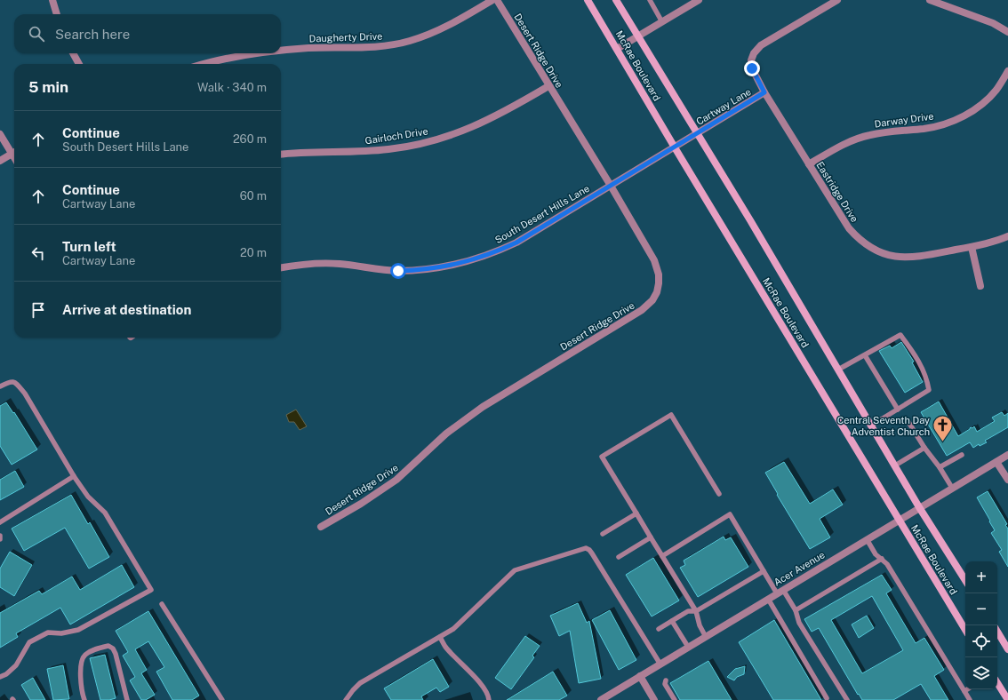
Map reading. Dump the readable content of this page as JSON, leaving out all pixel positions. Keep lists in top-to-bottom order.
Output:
{
  "streets": {
    "main road": ["McRae Boulevard"],
    "street": [
      "Daugherty Drive",
      "Desert Ridge Drive",
      "Cartway Lane",
      "Darway Drive",
      "Gairloch Drive",
      "Eastridge Drive",
      "South Desert Hills Lane",
      "Acer Avenue"
    ]
  },
  "crossings": [
    ["Desert Ridge Drive", "Gairloch Drive"],
    ["Desert Ridge Drive", "South Desert Hills Lane"],
    ["McRae Boulevard", "Cartway Lane"],
    ["McRae Boulevard", "South Desert Hills Lane"],
    ["McRae Boulevard", "Acer Avenue"],
    ["Cartway Lane", "Eastridge Drive"],
    ["Cartway Lane", "South Desert Hills Lane"],
    ["Darway Drive", "Eastridge Drive"]
  ],
  "places": {
    "church": ["Central Seventh Day Adventist Church"]
  },
  "page": {
    "search": "Search here",
    "heading": ["5 min", "Walk · 340 m"],
    "list": [
      ["Continue", "South Desert Hills Lane", "260 m"],
      ["Continue", "Cartway Lane", "60 m"],
      ["Turn left", "Cartway Lane", "20 m"],
      "Arrive at destination"
    ],
    "map_buttons": ["+", "−"]
  }
}
